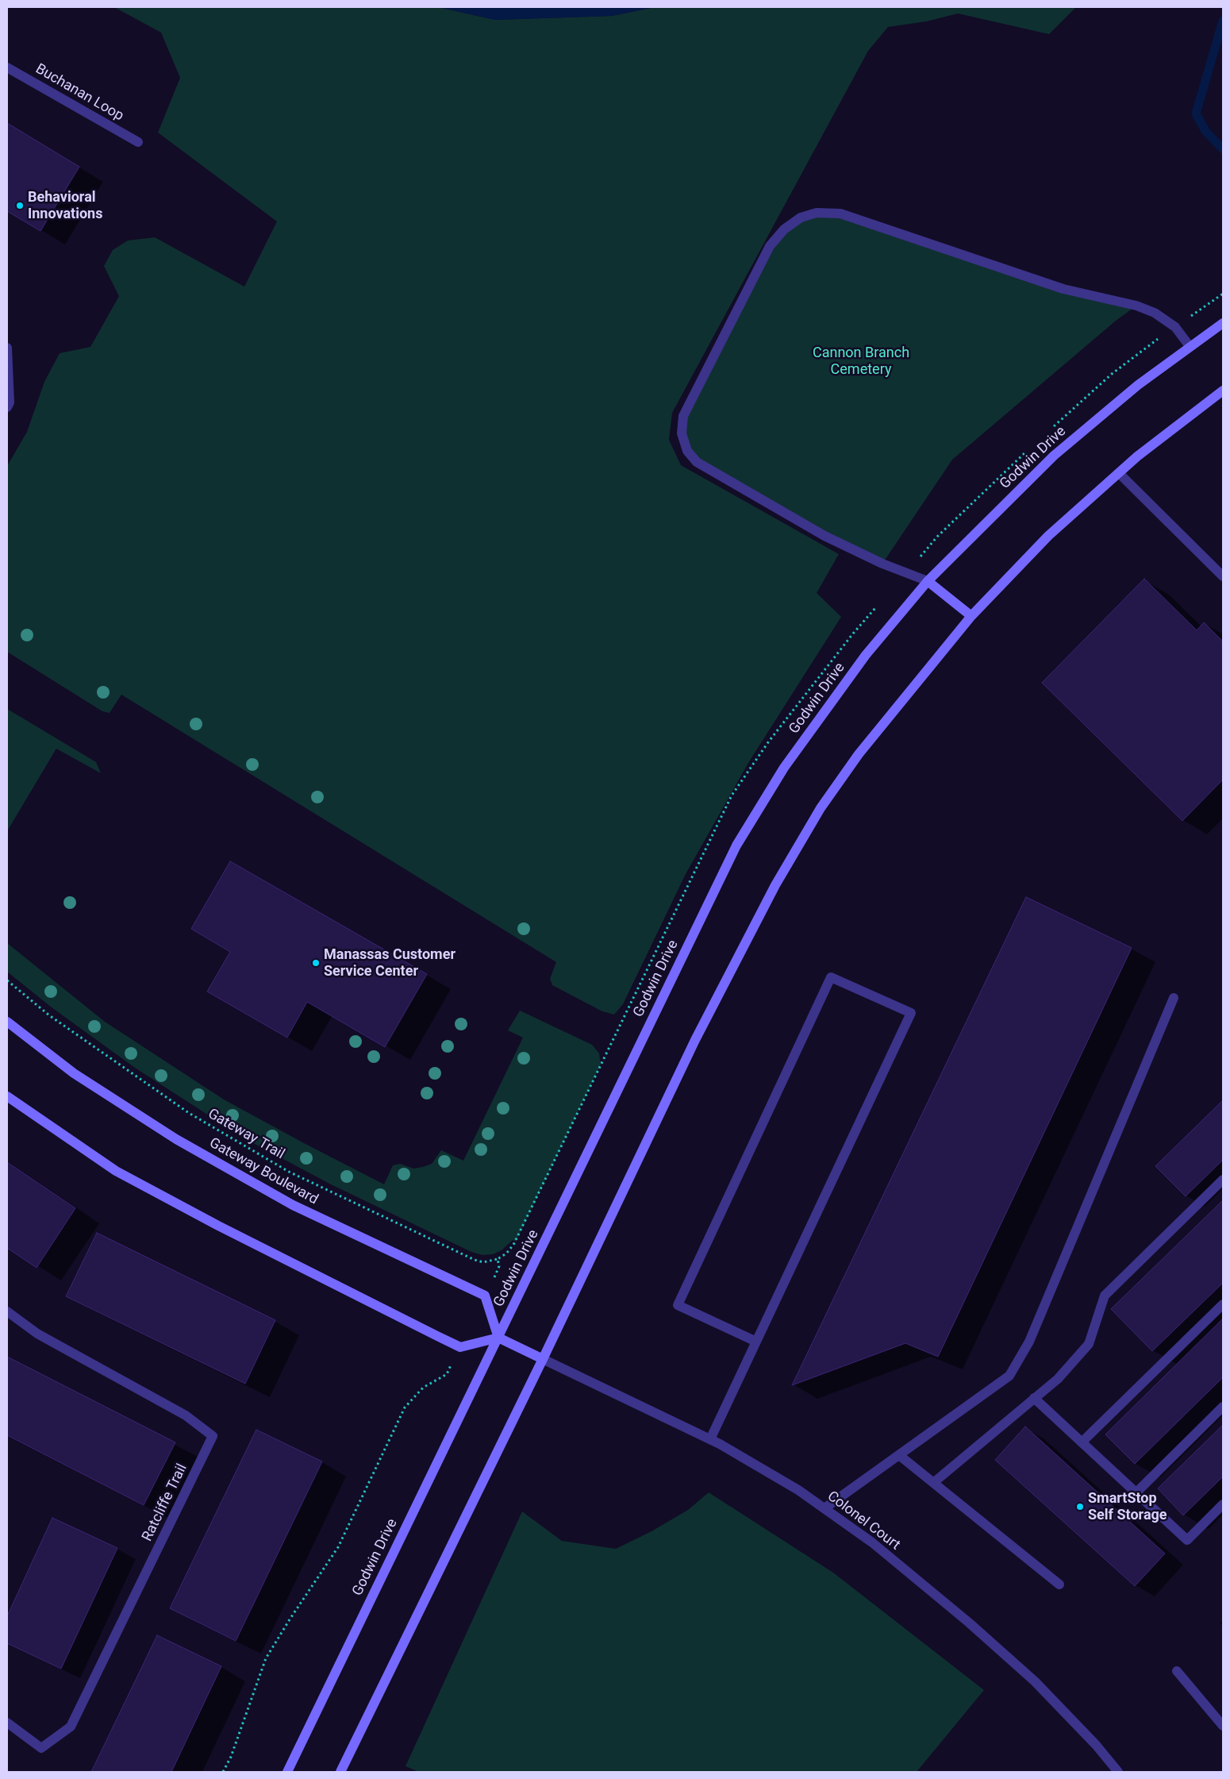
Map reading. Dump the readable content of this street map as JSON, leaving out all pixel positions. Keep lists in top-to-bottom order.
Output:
{
  "streets": {
    "street": [
      "Buchanan Loop",
      "Godwin Drive",
      "Gateway Boulevard",
      "Ratcliffe Trail",
      "Colonel Court"
    ],
    "path": ["Gateway Trail"]
  },
  "crossings": [
    ["Godwin Drive", "Gateway Boulevard"]
  ],
  "parks": ["Cannon Branch Cemetery"],
  "places": ["Behavioral Innovations", "Manassas Customer Service Center", "SmartStop Self Storage"]
}
